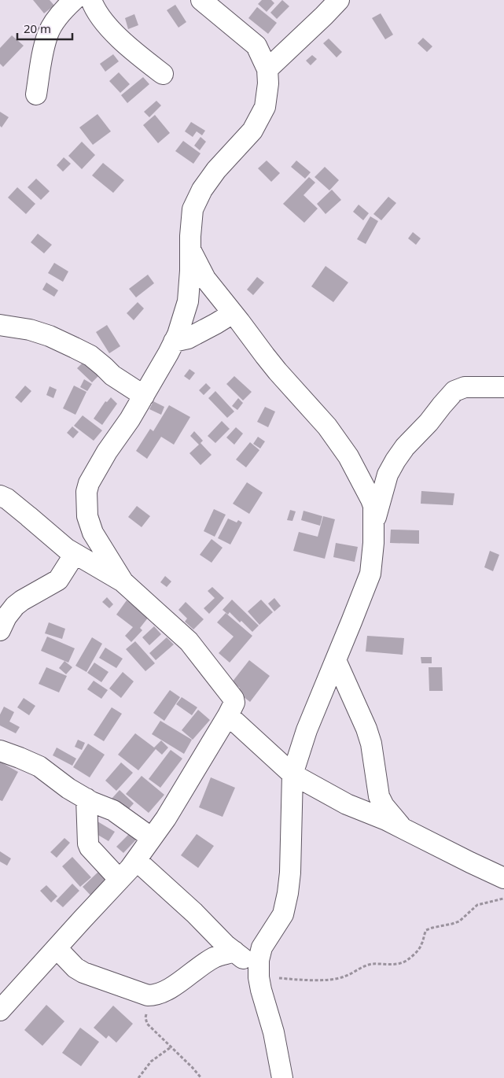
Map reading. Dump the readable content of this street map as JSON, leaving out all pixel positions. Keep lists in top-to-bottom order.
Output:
{
  "scale_bar": "20 m"
}
